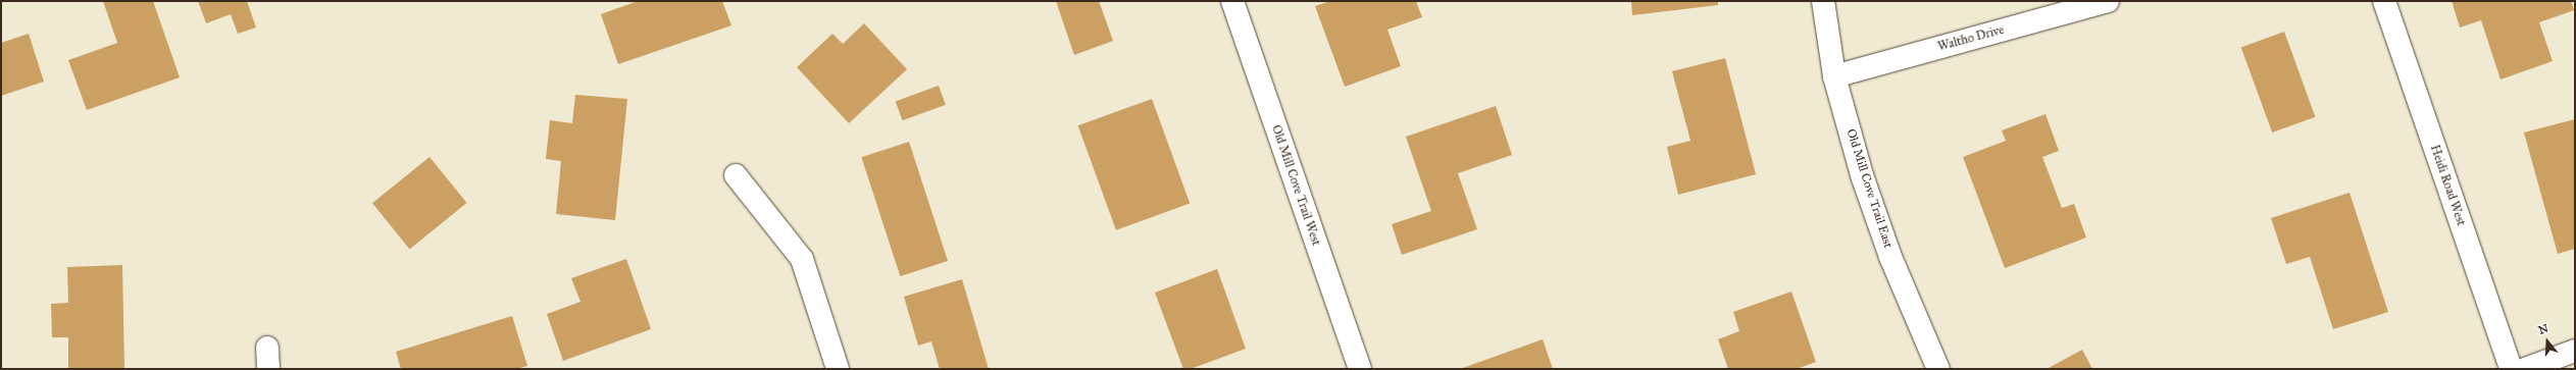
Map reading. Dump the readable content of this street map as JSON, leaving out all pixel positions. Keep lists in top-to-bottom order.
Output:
{
  "streets": {
    "street": [
      "Waltho Drive",
      "Old Mill Cove Trail West",
      "Heidi Road West",
      "Old Mill Cove Trail East"
    ]
  },
  "crossings": [
    ["Waltho Drive", "Old Mill Cove Trail East"]
  ],
  "north": "top"
}
